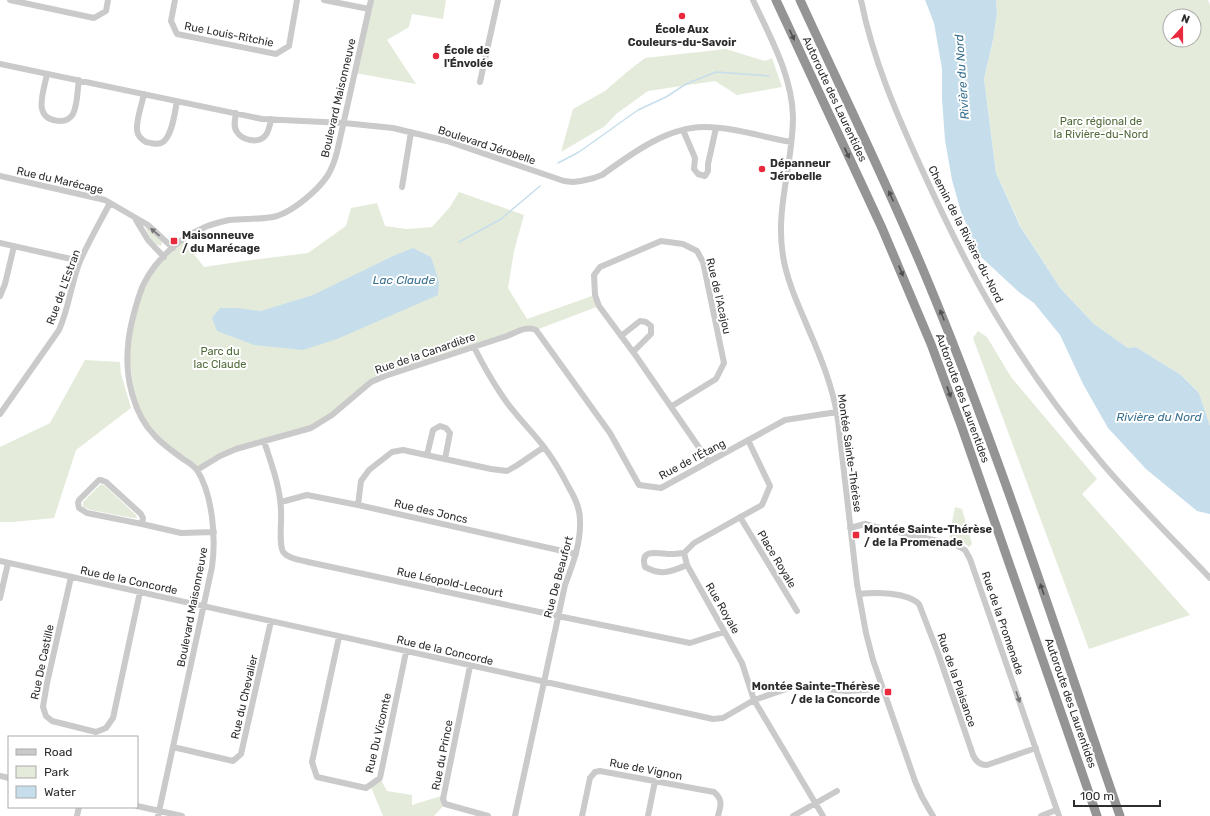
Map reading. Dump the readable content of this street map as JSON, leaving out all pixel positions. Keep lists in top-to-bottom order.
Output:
{
  "streets": {
    "highway": ["Autoroute des Laurentides"],
    "street": [
      "Rue Louis-Ritchie",
      "Boulevard Maisonneuve",
      "Boulevard Jérobelle",
      "Rue du Marécage",
      "Chemin de la Rivière-du-Nord",
      "Rue de L'Estran",
      "Rue de l'Acajou",
      "Rue de la Canardière",
      "Montée Sainte-Thérèse",
      "Rue de l'Étang",
      "Rue des Joncs",
      "Place Royale",
      "Rue De Beaufort",
      "Rue de la Concorde",
      "Rue Léopold-Lecourt",
      "Rue Royale",
      "Rue de la Promenade",
      "Rue De Castille",
      "Rue de la Plaisance",
      "Rue du Chevalier",
      "Rue Du Vicomte",
      "Rue du Prince",
      "Rue de Vignon"
    ]
  },
  "crossings": [
    ["Boulevard Maisonneuve", "Boulevard Jérobelle"],
    ["Boulevard Maisonneuve", "Rue du Marécage"],
    ["Boulevard Maisonneuve", "Rue de la Canardière"],
    ["Boulevard Maisonneuve", "Rue de la Concorde"],
    ["Boulevard Maisonneuve", "Rue du Chevalier"],
    ["Boulevard Jérobelle", "Montée Sainte-Thérèse"],
    ["Rue du Marécage", "Rue de L'Estran"],
    ["Rue de l'Acajou", "Rue de l'Étang"],
    ["Rue de la Canardière", "Rue de l'Étang"],
    ["Rue de la Canardière", "Rue De Beaufort"],
    ["Rue de la Canardière", "Rue Léopold-Lecourt"],
    ["Montée Sainte-Thérèse", "Rue de l'Étang"],
    ["Montée Sainte-Thérèse", "Rue de la Concorde"],
    ["Montée Sainte-Thérèse", "Rue de la Promenade"],
    ["Montée Sainte-Thérèse", "Rue de la Plaisance"],
    ["Rue des Joncs", "Rue De Beaufort"],
    ["Rue des Joncs", "Rue Léopold-Lecourt"],
    ["Rue De Beaufort", "Rue de la Concorde"],
    ["Rue De Beaufort", "Rue Léopold-Lecourt"],
    ["Rue de la Concorde", "Rue Royale"],
    ["Rue de la Concorde", "Rue De Castille"],
    ["Rue de la Concorde", "Rue du Chevalier"],
    ["Rue de la Concorde", "Rue Du Vicomte"],
    ["Rue de la Concorde", "Rue du Prince"],
    ["Rue Léopold-Lecourt", "Rue Royale"],
    ["Rue de la Promenade", "Rue de la Plaisance"]
  ],
  "one_way": ["Rue de la Promenade"],
  "water": ["Rivière du Nord", "Lac Claude"],
  "parks": ["Parc régional de la Rivière-du-Nord", "Parc du lac Claude"],
  "places": {
    "other": ["École Aux Couleurs-du-Savoir", "École de l'Énvolée", "Dépanneur Jérobelle"],
    "transit": ["Maisonneuve / du Marécage", "Montée Sainte-Thérèse / de la Promenade", "Montée Sainte-Thérèse / de la Concorde"]
  },
  "legend": ["Road", "Park", "Water"],
  "scale_bar": "100 m",
  "north": "top"
}
